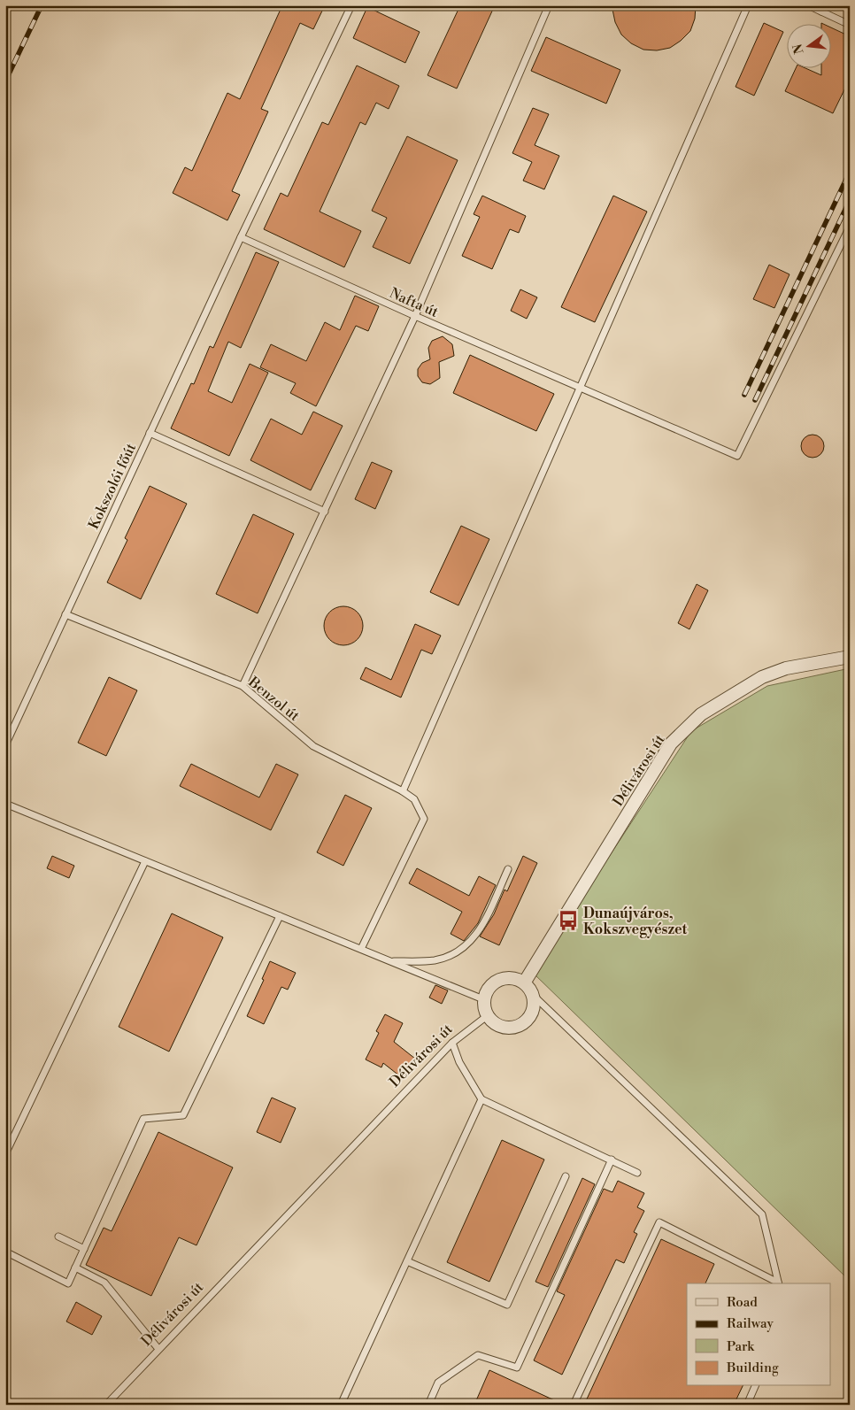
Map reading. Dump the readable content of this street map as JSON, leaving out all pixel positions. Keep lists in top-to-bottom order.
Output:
{
  "streets": {
    "street": ["Délivárosi út"],
    "lane": ["Nafta út", "Kokszolói főút", "Benzol út"]
  },
  "crossings": [
    ["Nafta út", "Kokszolói főút"],
    ["Kokszolói főút", "Benzol út"]
  ],
  "places": {
    "bus stop": ["Dunaújváros, Kokszvegyészet"]
  },
  "legend": [
    "Road",
    "Railway",
    "Park",
    "Building"
  ],
  "north": "left"
}
